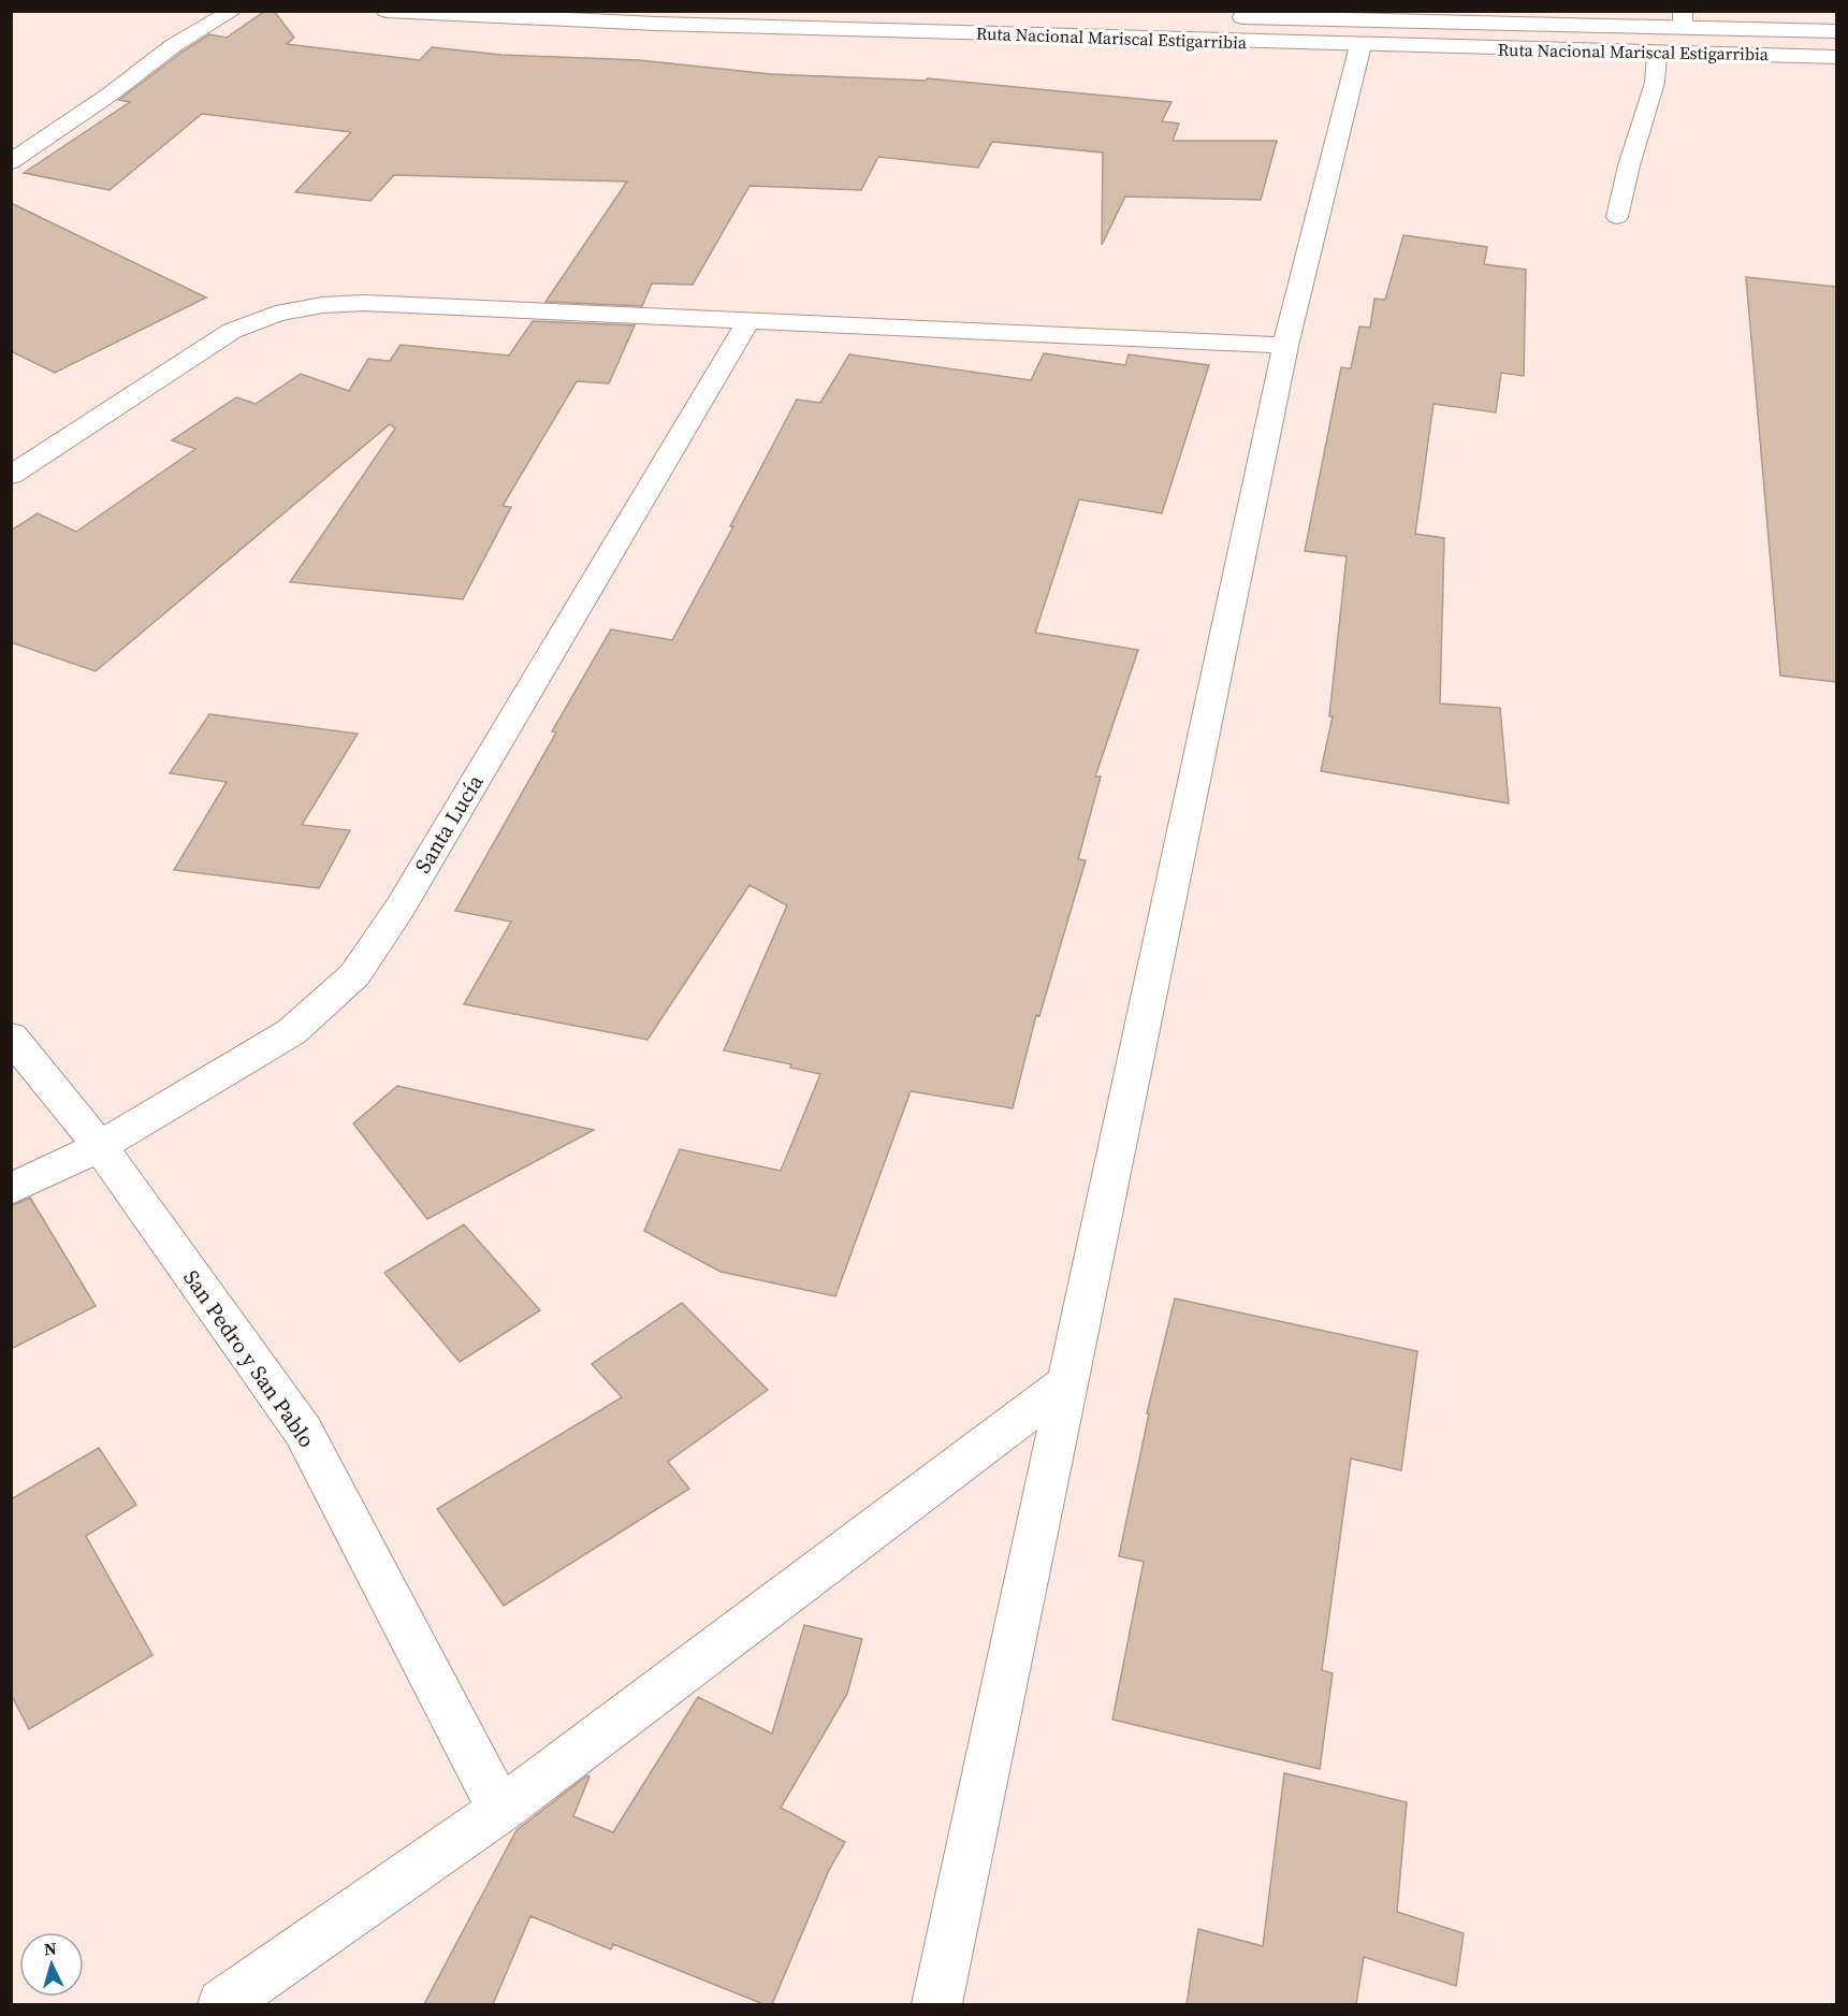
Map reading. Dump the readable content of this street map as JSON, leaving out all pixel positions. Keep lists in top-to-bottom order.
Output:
{
  "streets": {
    "main road": ["Ruta Nacional Mariscal Estigarribia", "Santa Lucía", "San Pedro y San Pablo"]
  },
  "crossings": [
    ["Santa Lucía", "San Pedro y San Pablo"]
  ],
  "north": "top"
}
